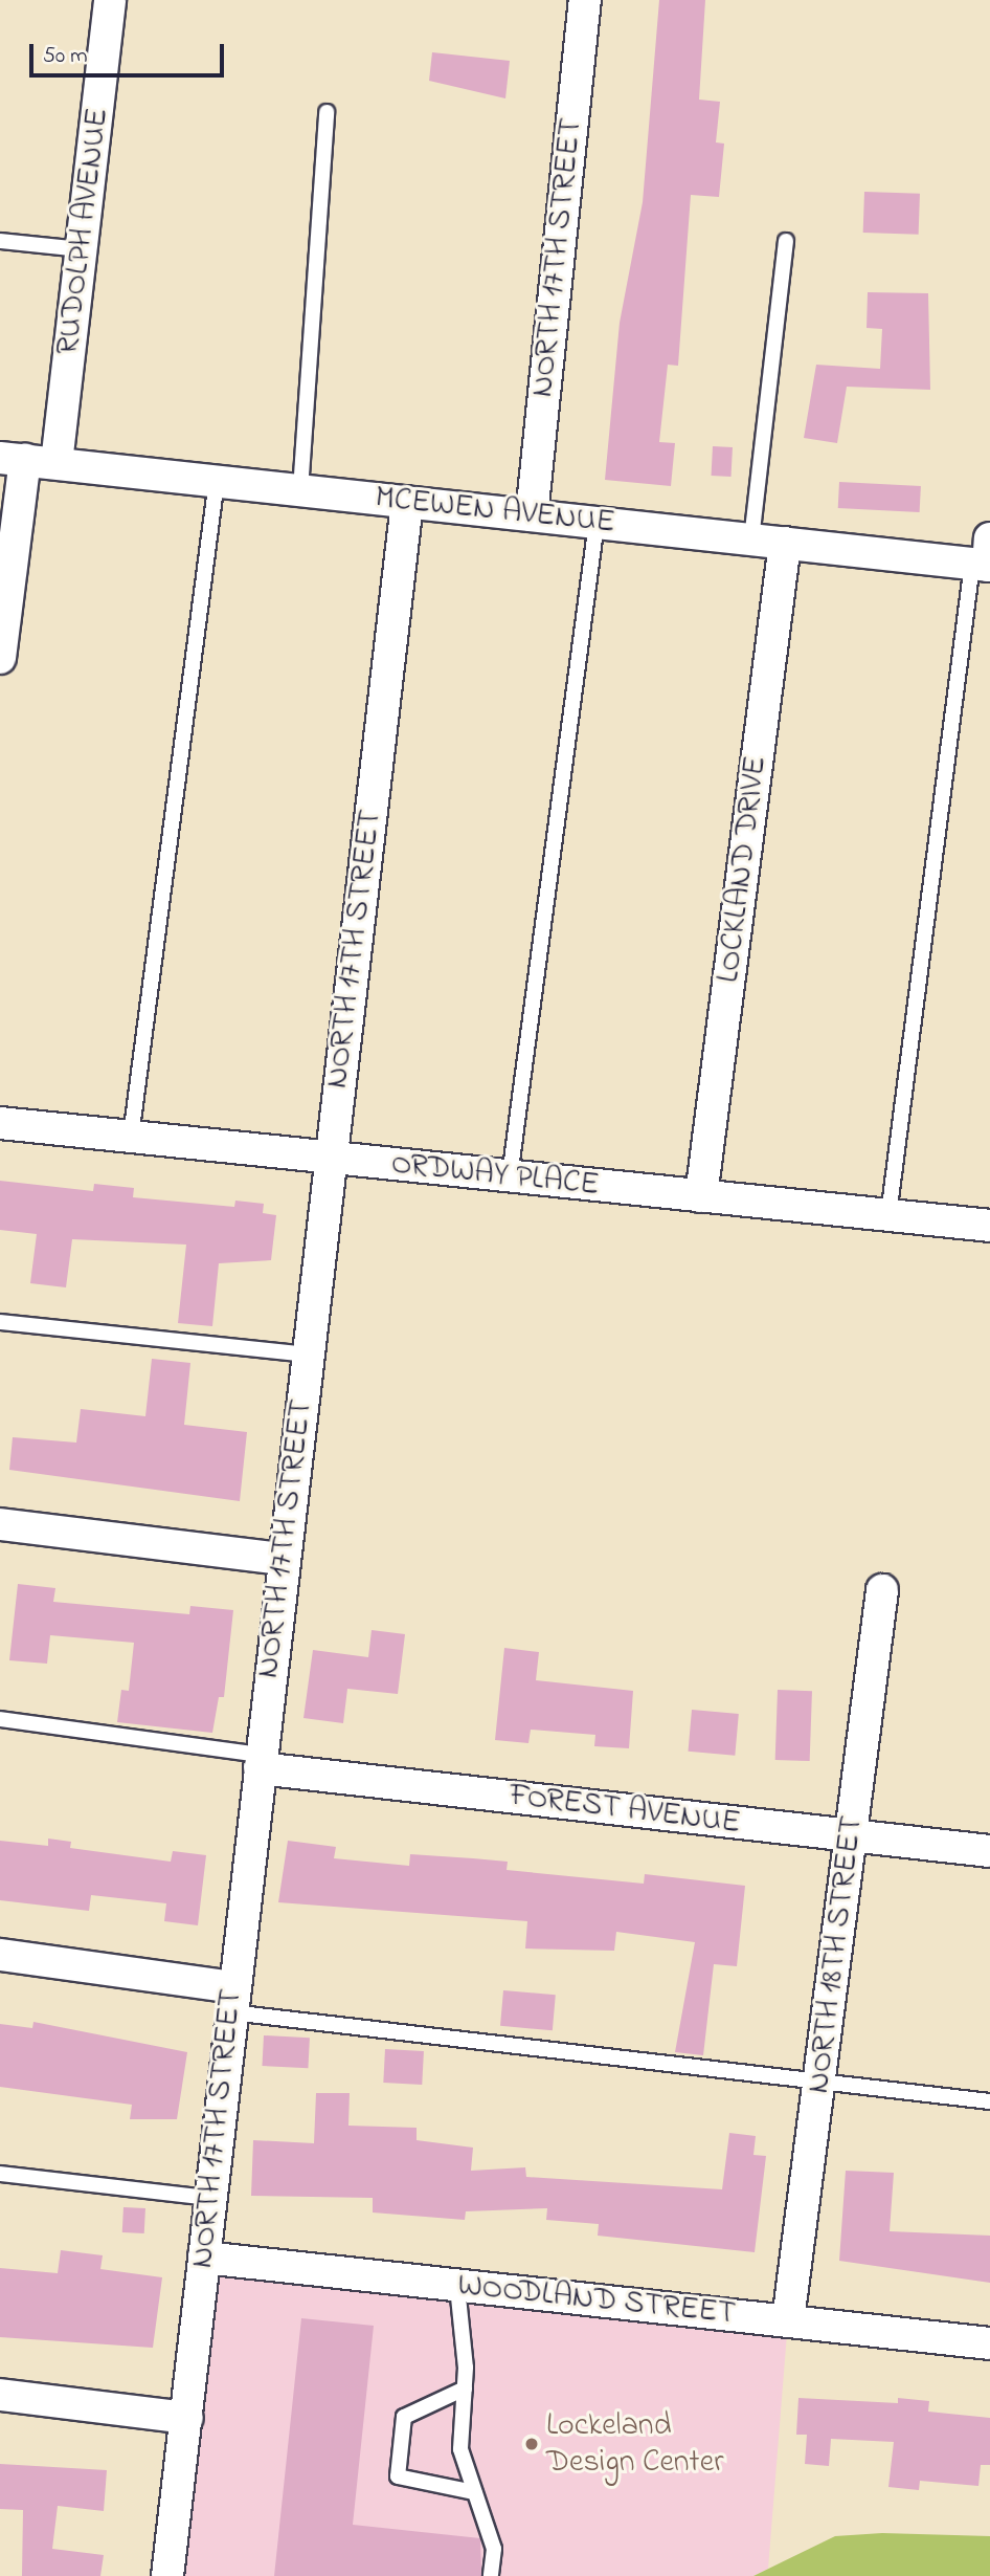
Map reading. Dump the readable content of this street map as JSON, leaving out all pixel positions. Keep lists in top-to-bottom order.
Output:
{
  "streets": {
    "street": [
      "RUDOLPH AVENUE",
      "NORTH 17TH STREET",
      "MCEWEN AVENUE",
      "LOCKLAND DRIVE",
      "ORDWAY PLACE",
      "FOREST AVENUE",
      "NORTH 18TH STREET",
      "WOODLAND STREET"
    ]
  },
  "crossings": [
    ["RUDOLPH AVENUE", "MCEWEN AVENUE"],
    ["NORTH 17TH STREET", "MCEWEN AVENUE"],
    ["NORTH 17TH STREET", "ORDWAY PLACE"],
    ["NORTH 17TH STREET", "FOREST AVENUE"],
    ["NORTH 17TH STREET", "WOODLAND STREET"],
    ["MCEWEN AVENUE", "LOCKLAND DRIVE"],
    ["LOCKLAND DRIVE", "ORDWAY PLACE"],
    ["FOREST AVENUE", "NORTH 18TH STREET"],
    ["NORTH 18TH STREET", "WOODLAND STREET"]
  ],
  "places": ["Lockeland Design Center"],
  "scale_bar": "50 m"
}
